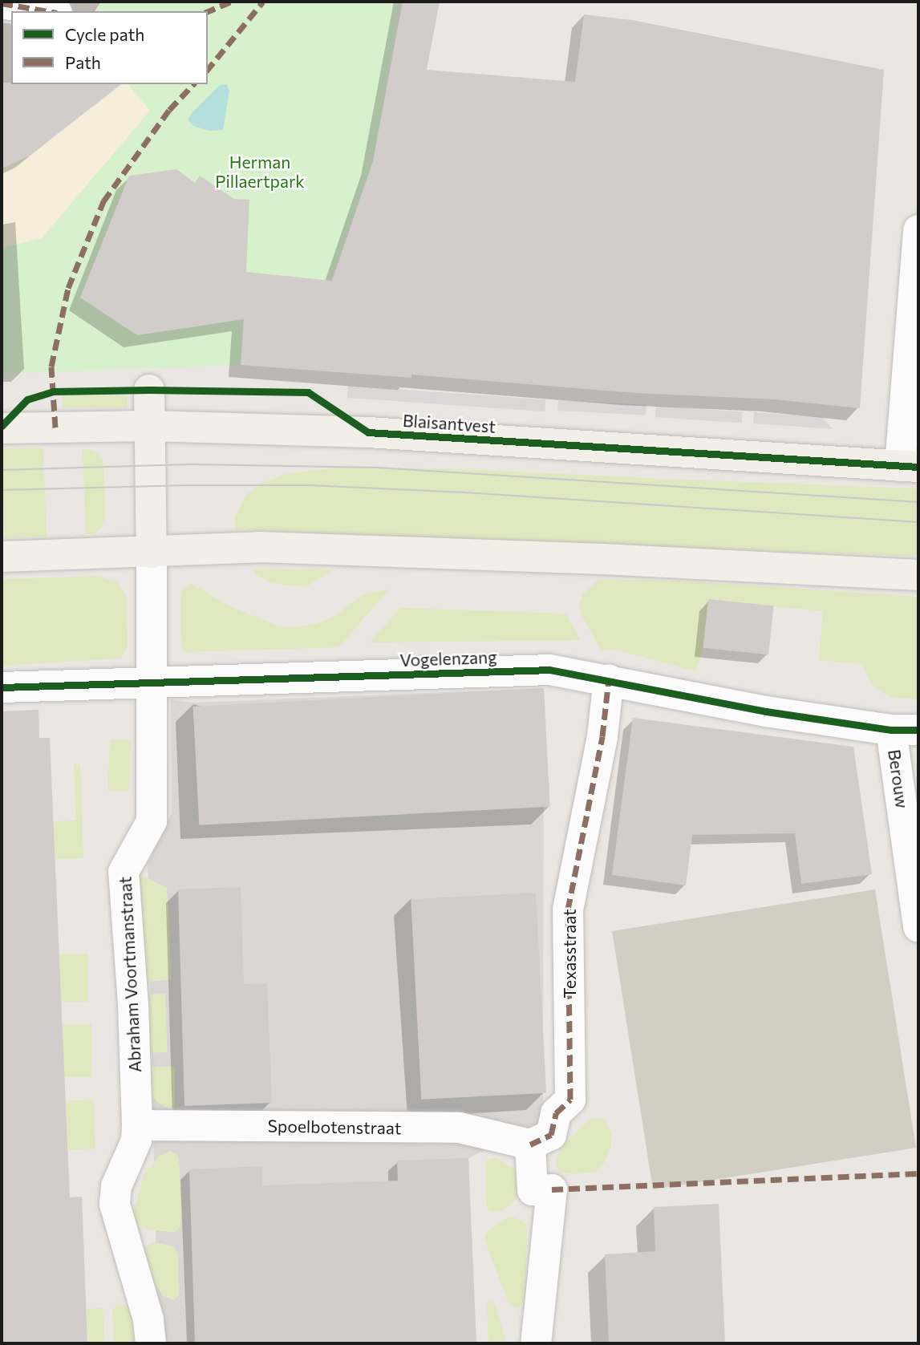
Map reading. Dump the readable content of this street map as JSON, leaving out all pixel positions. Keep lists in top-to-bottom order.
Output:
{
  "streets": {
    "main road": ["Blaisantvest"],
    "street": [
      "Vogelenzang",
      "Berouw",
      "Texasstraat",
      "Abraham Voortmanstraat",
      "Spoelbotenstraat"
    ]
  },
  "crossings": [
    ["Vogelenzang", "Berouw"],
    ["Vogelenzang", "Texasstraat"],
    ["Vogelenzang", "Abraham Voortmanstraat"],
    ["Texasstraat", "Spoelbotenstraat"],
    ["Abraham Voortmanstraat", "Spoelbotenstraat"]
  ],
  "parks": ["Herman Pillaertpark"],
  "legend": ["Cycle path", "Path"]
}
